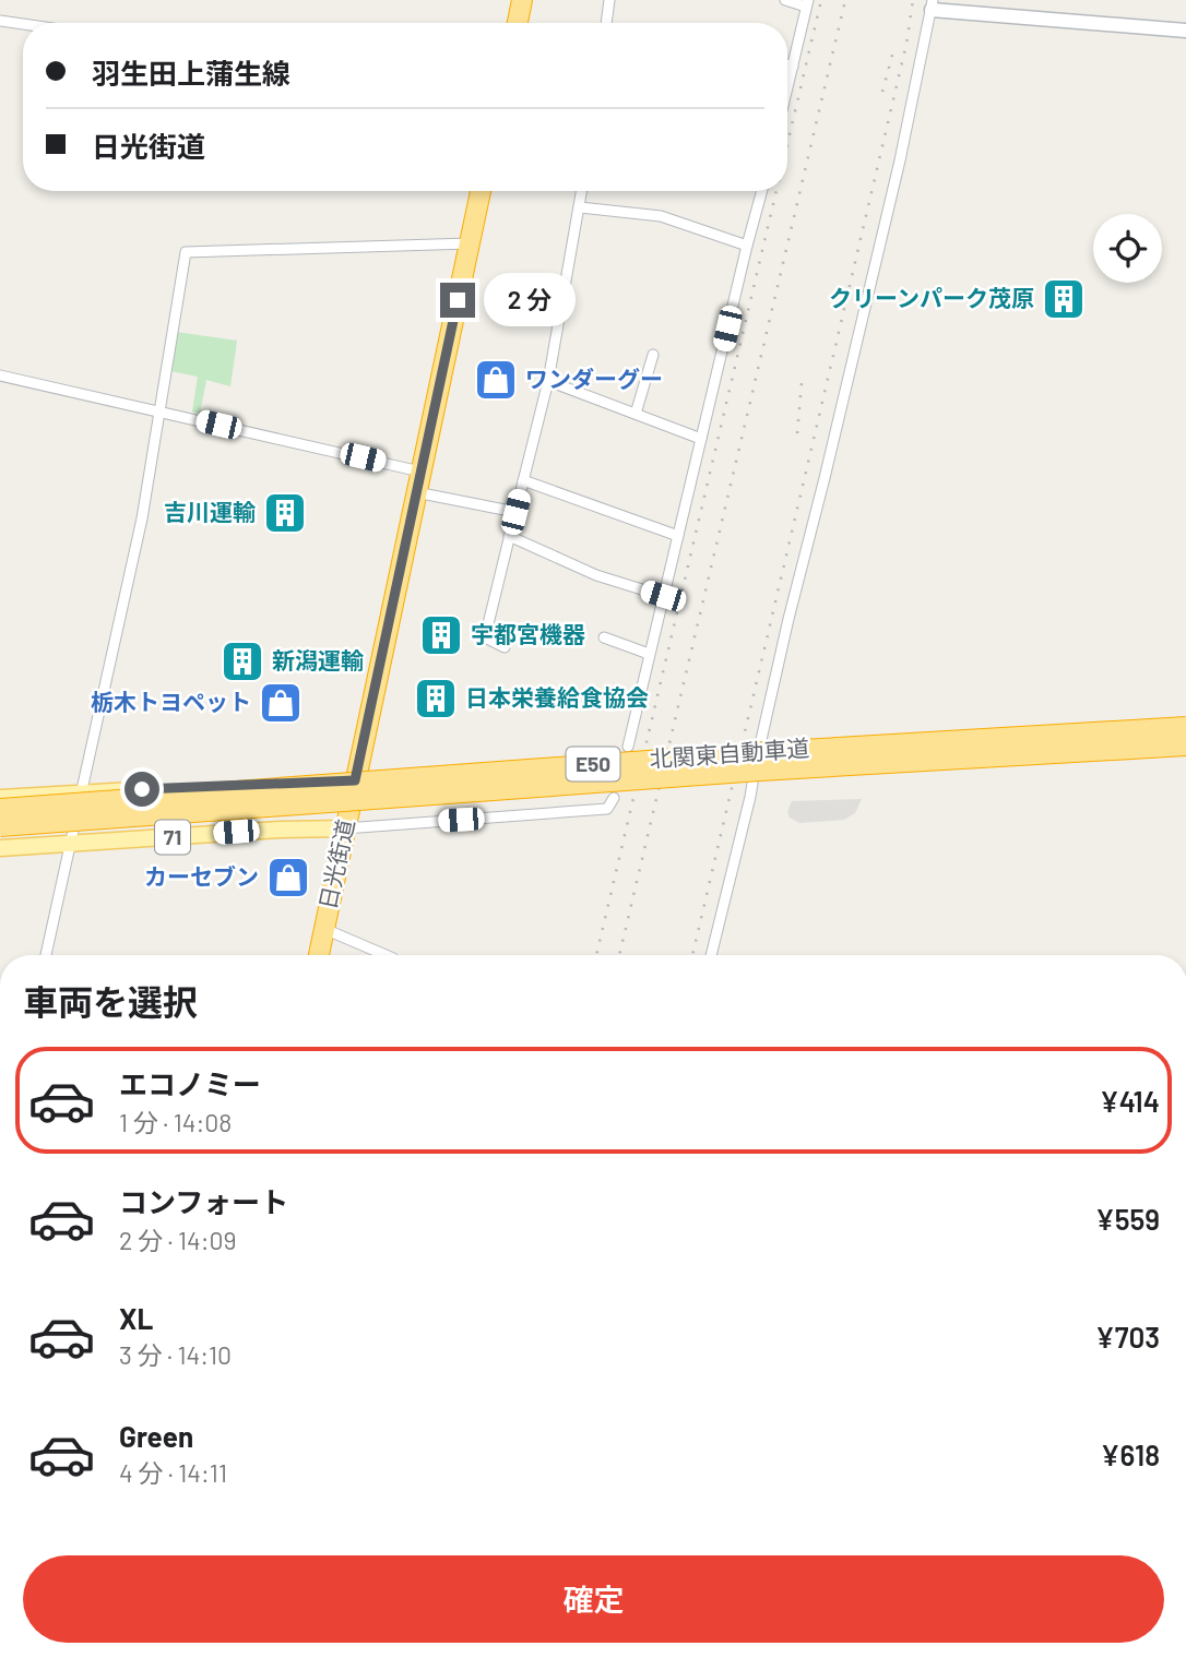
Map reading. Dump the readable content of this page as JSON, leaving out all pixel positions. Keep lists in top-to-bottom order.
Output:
{
  "streets": {
    "highway": ["北関東自動車道", "E50", "日光街道"],
    "main road": ["71"]
  },
  "crossings": [
    ["71", "日光街道"]
  ],
  "places": {
    "building": [
      "クリーンパーク茂原",
      "吉川運輸",
      "宇都宮機器",
      "新潟運輸",
      "日本栄養給食協会"
    ],
    "shop": ["ワンダーグー", "栃木トヨペット", "カーセブン"]
  },
  "page": {
    "banner": ["羽生田上蒲生線", "日光街道"],
    "bubble": "2 分",
    "heading": "車両を選択",
    "list": [
      {
        "name": "エコノミー",
        "note": "1 分 · 14:08",
        "value": "¥414"
      },
      {
        "name": "コンフォート",
        "note": "2 分 · 14:09",
        "value": "¥559"
      },
      {
        "name": "XL",
        "note": "3 分 · 14:10",
        "value": "¥703"
      },
      {
        "name": "Green",
        "note": "4 分 · 14:11",
        "value": "¥618"
      }
    ],
    "buttons": "確定"
  }
}
